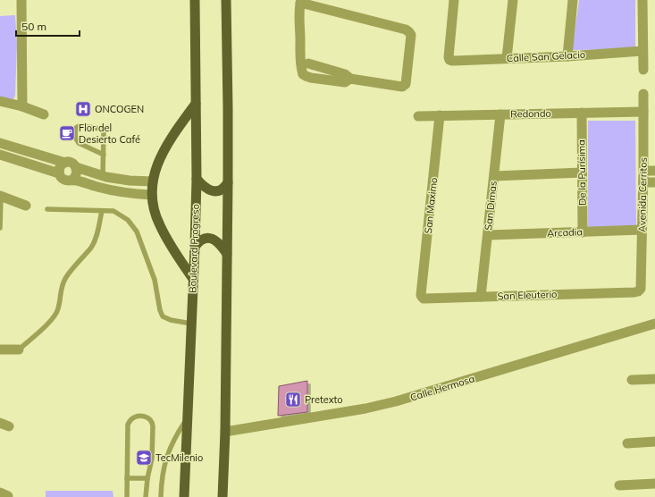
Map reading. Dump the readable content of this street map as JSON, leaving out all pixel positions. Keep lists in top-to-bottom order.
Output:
{
  "streets": {
    "main road": ["Boulevard Progreso"],
    "street": [
      "Calle San Gelacio",
      "Redondo",
      "De la Purísima",
      "Avenida Cerritos",
      "San Maximo",
      "San Dimas",
      "Arcadia",
      "San Eleuterio",
      "Calle Hermosa"
    ]
  },
  "crossings": [
    ["Redondo", "De la Purísima"],
    ["Redondo", "Avenida Cerritos"],
    ["Redondo", "San Maximo"],
    ["Redondo", "San Dimas"],
    ["De la Purísima", "Arcadia"],
    ["Avenida Cerritos", "Arcadia"],
    ["Avenida Cerritos", "San Eleuterio"],
    ["San Maximo", "San Eleuterio"],
    ["San Dimas", "Arcadia"],
    ["San Dimas", "San Eleuterio"]
  ],
  "places": {
    "hospital": ["ONCOGEN"],
    "cafe": ["Flor del Desierto Café"],
    "restaurant": ["Pretexto"],
    "school or university": ["TecMilenio"]
  },
  "scale_bar": "50 m"
}
